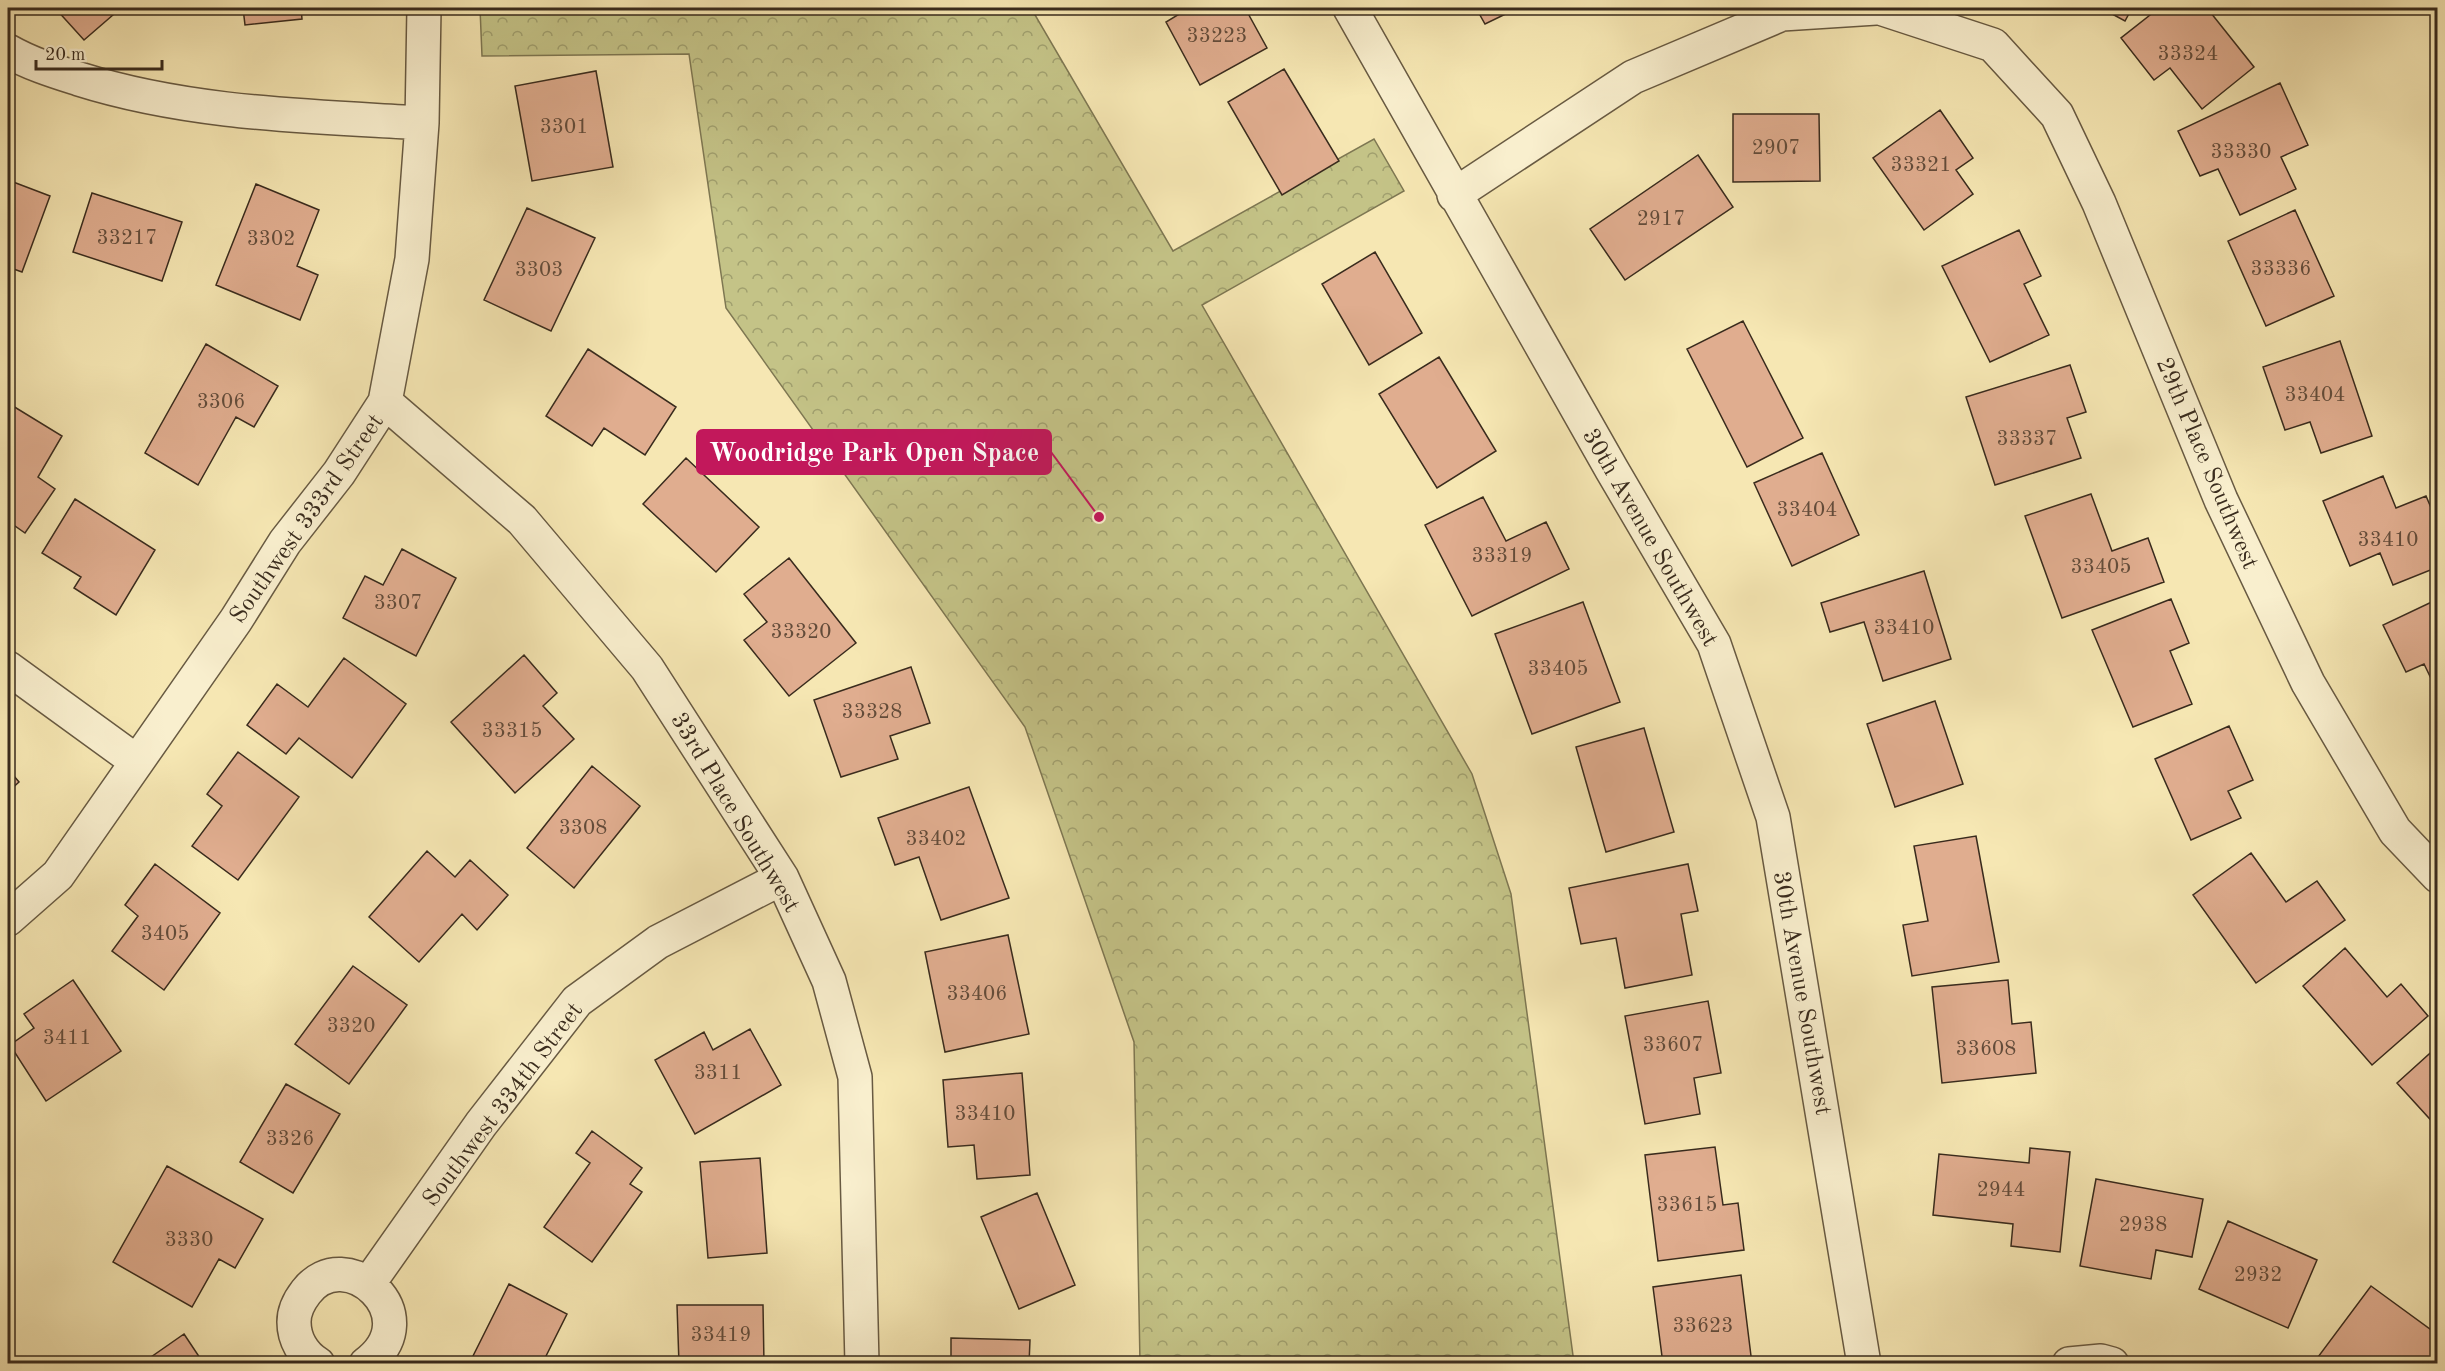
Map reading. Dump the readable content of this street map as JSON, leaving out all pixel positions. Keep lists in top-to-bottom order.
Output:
{
  "streets": {
    "street": [
      "29th Place Southwest",
      "Southwest 333rd Street",
      "30th Avenue Southwest",
      "33rd Place Southwest",
      "Southwest 334th Street"
    ]
  },
  "crossings": [
    ["Southwest 333rd Street", "33rd Place Southwest"],
    ["33rd Place Southwest", "Southwest 334th Street"]
  ],
  "places": ["Woodridge Park Open Space"],
  "house_numbers": [
    "33223",
    "33324",
    "3301",
    "2907",
    "33330",
    "33321",
    "2917",
    "33217",
    "3302",
    "33336",
    "3303",
    "33404",
    "3306",
    "33337",
    "33404",
    "33410",
    "33319",
    "33405",
    "3307",
    "33410",
    "33320",
    "33405",
    "33328",
    "33315",
    "3308",
    "33402",
    "3405",
    "33406",
    "3320",
    "3411",
    "33607",
    "33608",
    "3311",
    "33410",
    "3326",
    "2944",
    "33615",
    "2938",
    "3330",
    "2932",
    "33623",
    "33419"
  ],
  "scale_bar": "20 m"
}
